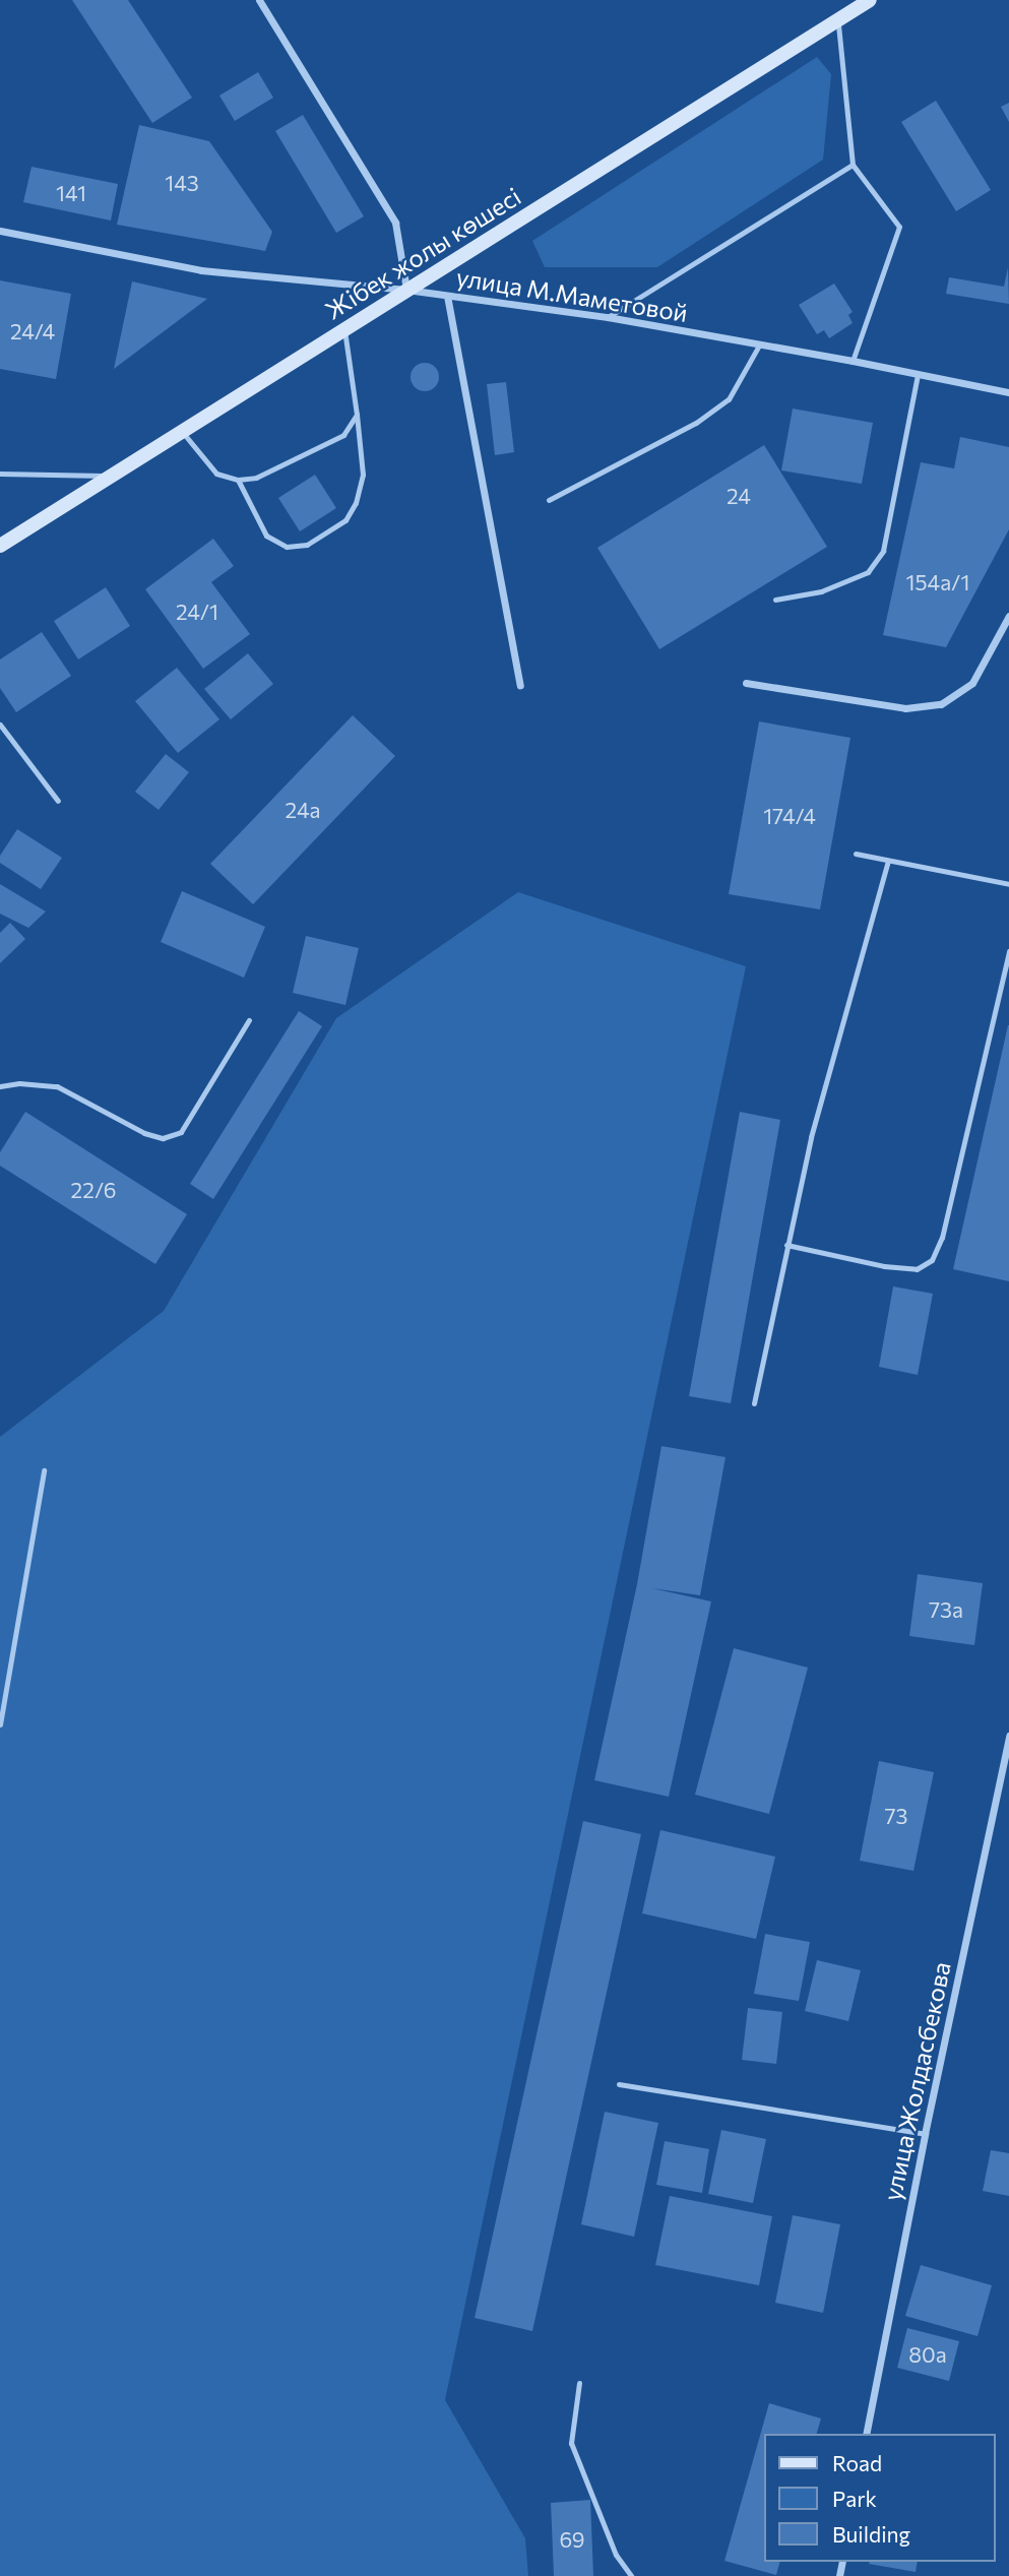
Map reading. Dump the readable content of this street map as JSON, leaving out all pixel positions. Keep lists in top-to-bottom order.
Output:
{
  "streets": {
    "main road": ["Жібек жолы көшесі"],
    "street": ["улица М.Маметовой", "улица Жолдасбекова"]
  },
  "crossings": [
    ["Жібек жолы көшесі", "улица М.Маметовой"]
  ],
  "house_numbers": [
    "143",
    "141",
    "24/4",
    "24",
    "154а/1",
    "24/1",
    "24а",
    "174/4",
    "22/6",
    "73а",
    "73",
    "80а",
    "69"
  ],
  "legend": ["Road", "Park", "Building"]
}
